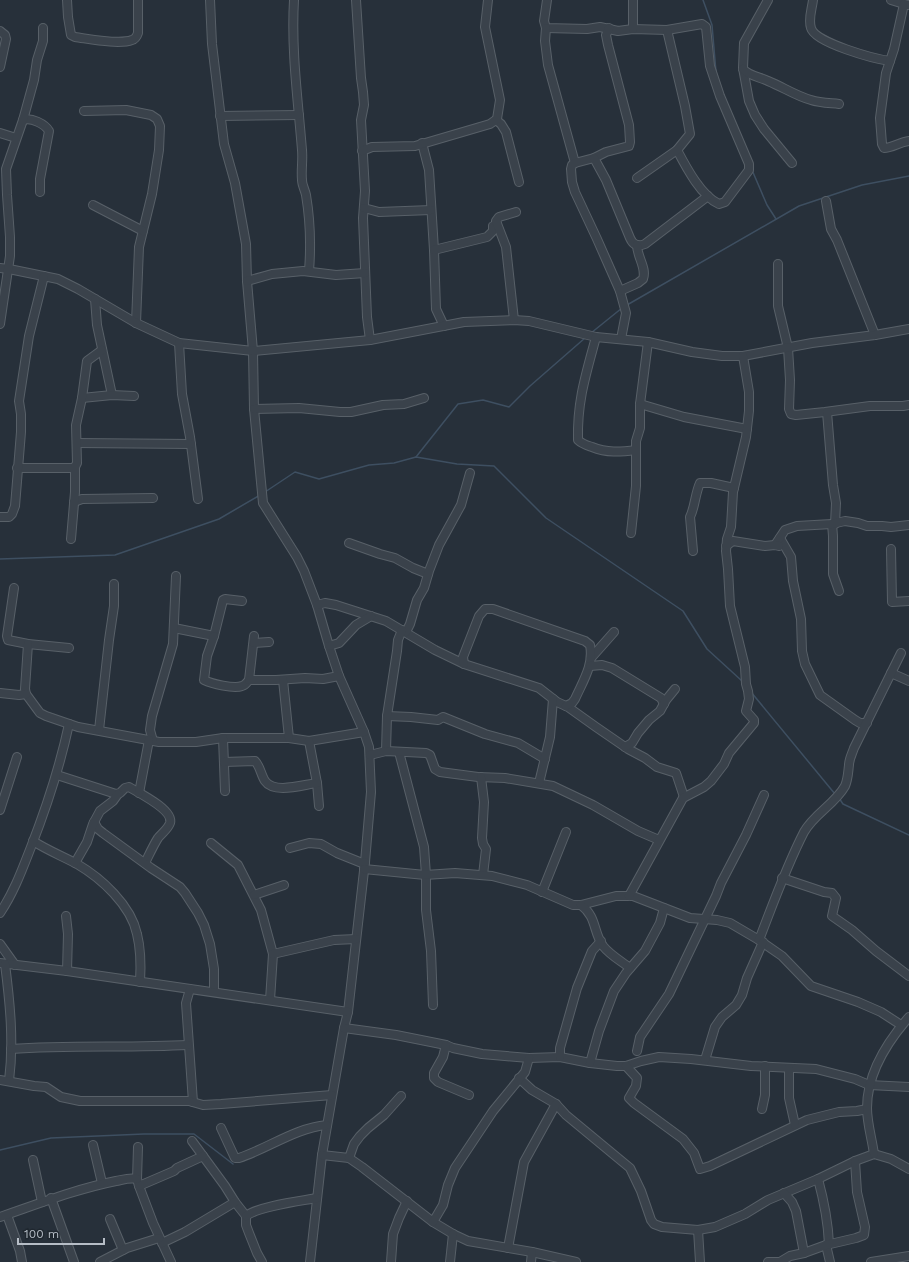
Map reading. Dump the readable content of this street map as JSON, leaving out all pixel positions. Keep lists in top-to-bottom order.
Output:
{
  "scale_bar": "100 m"
}
